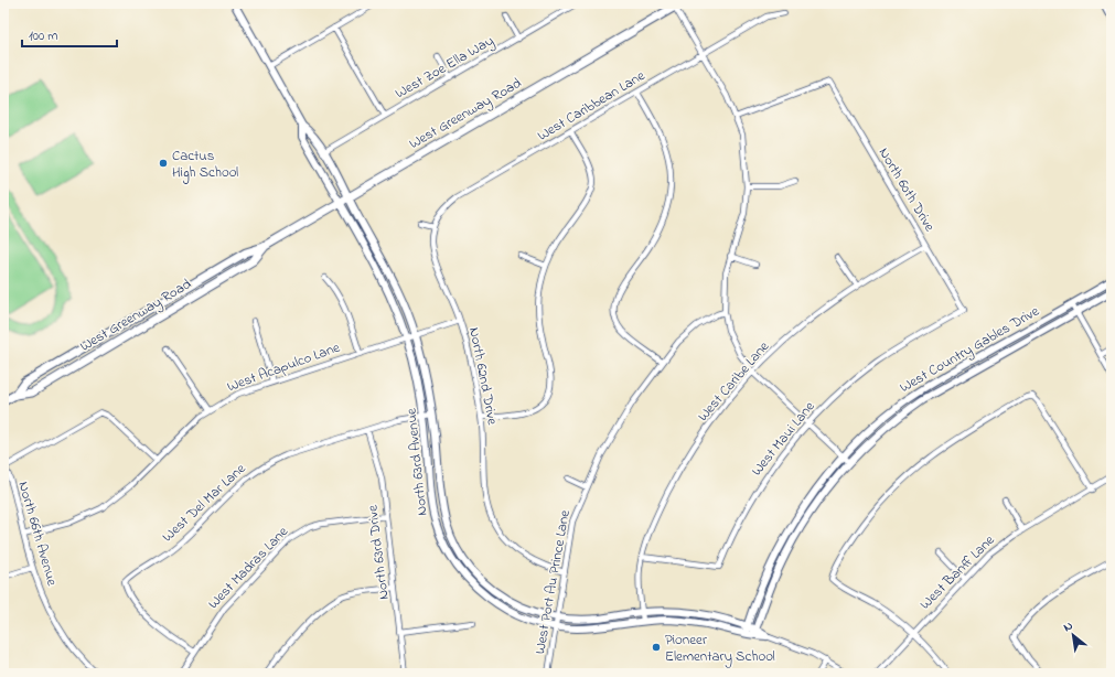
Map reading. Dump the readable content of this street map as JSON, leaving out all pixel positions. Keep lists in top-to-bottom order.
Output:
{
  "streets": {
    "main road": ["West Greenway Road"],
    "street": [
      "West Zoe Ella Way",
      "West Caribbean Lane",
      "North 60th Drive",
      "West Country Gables Drive",
      "West Acapulco Lane",
      "North 62nd Drive",
      "West Caribe Lane",
      "West Maui Lane",
      "North 63rd Avenue",
      "West Del Mar Lane",
      "North 66th Avenue",
      "North 63rd Drive",
      "West Madras Lane",
      "West Banff Lane",
      "West Port Au Prince Lane"
    ]
  },
  "crossings": [
    ["West Zoe Ella Way", "North 63rd Avenue"],
    ["West Caribbean Lane", "North 62nd Drive"],
    ["West Greenway Road", "North 63rd Avenue"],
    ["North 60th Drive", "West Caribe Lane"],
    ["North 60th Drive", "West Maui Lane"],
    ["West Country Gables Drive", "North 63rd Avenue"],
    ["West Acapulco Lane", "North 62nd Drive"],
    ["West Acapulco Lane", "North 63rd Avenue"],
    ["West Acapulco Lane", "North 66th Avenue"],
    ["North 62nd Drive", "West Port Au Prince Lane"],
    ["West Caribe Lane", "West Maui Lane"],
    ["West Caribe Lane", "North 63rd Avenue"],
    ["North 63rd Avenue", "West Del Mar Lane"],
    ["North 63rd Avenue", "West Port Au Prince Lane"],
    ["West Del Mar Lane", "North 63rd Drive"],
    ["West Del Mar Lane", "West Madras Lane"],
    ["North 63rd Drive", "West Madras Lane"]
  ],
  "places": ["Cactus High School", "Pioneer Elementary School"],
  "scale_bar": "100 m",
  "north": "top left"
}
